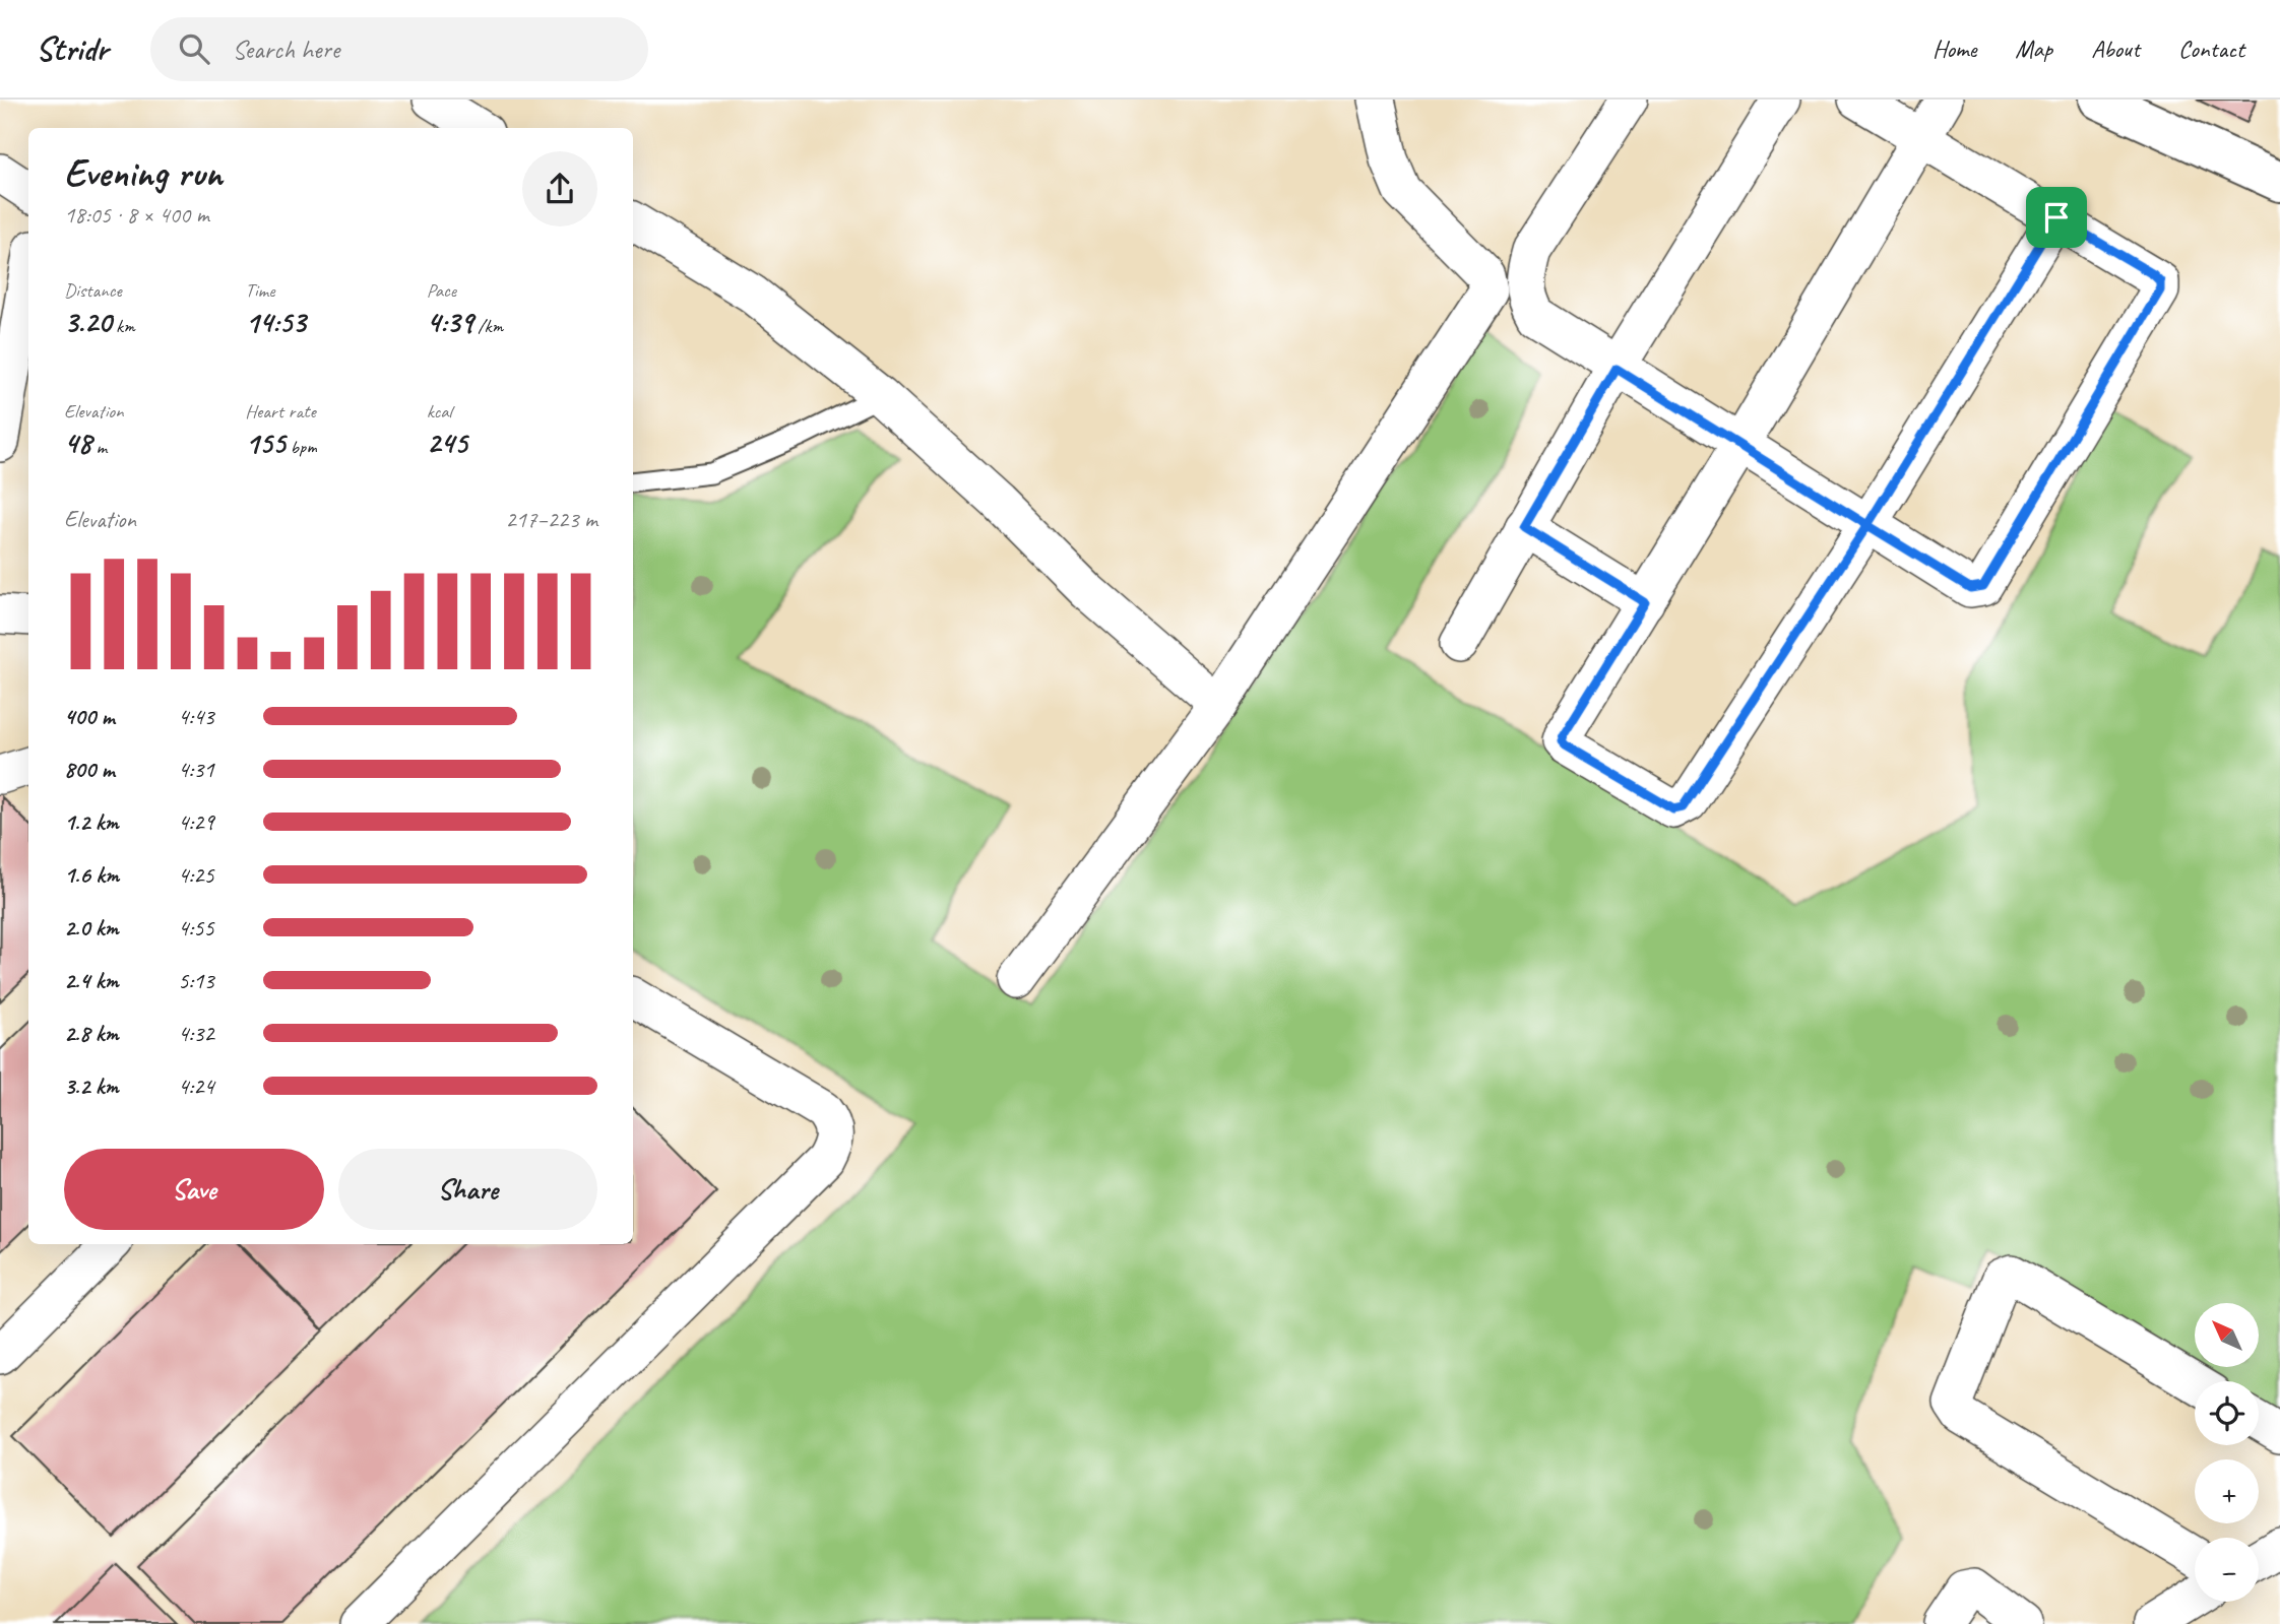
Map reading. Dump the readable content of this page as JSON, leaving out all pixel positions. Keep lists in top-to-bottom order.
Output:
{
  "north": "top left",
  "page": {
    "header": "Stridr",
    "search": "Search here",
    "nav": [
      "Home",
      "Map",
      "About",
      "Contact"
    ],
    "heading": ["Evening run", "18:05 · 8 × 400 m"],
    "stats": [
      ["Distance", "3.20 km"],
      ["Time", "14:53"],
      ["Pace", "4:39 /km"],
      ["Elevation", "48 m"],
      ["Heart rate", "155 bpm"],
      ["kcal", "245"]
    ],
    "chart": ["Elevation", "217–223 m"],
    "list": [
      {
        "name": "400 m",
        "note": "4:43"
      },
      {
        "name": "800 m",
        "note": "4:31"
      },
      {
        "name": "1.2 km",
        "note": "4:29"
      },
      {
        "name": "1.6 km",
        "note": "4:25"
      },
      {
        "name": "2.0 km",
        "note": "4:55"
      },
      {
        "name": "2.4 km",
        "note": "5:13"
      },
      {
        "name": "2.8 km",
        "note": "4:32"
      },
      {
        "name": "3.2 km",
        "note": "4:24"
      }
    ],
    "buttons": ["Save", "Share"],
    "map_buttons": ["+", "−"]
  }
}
